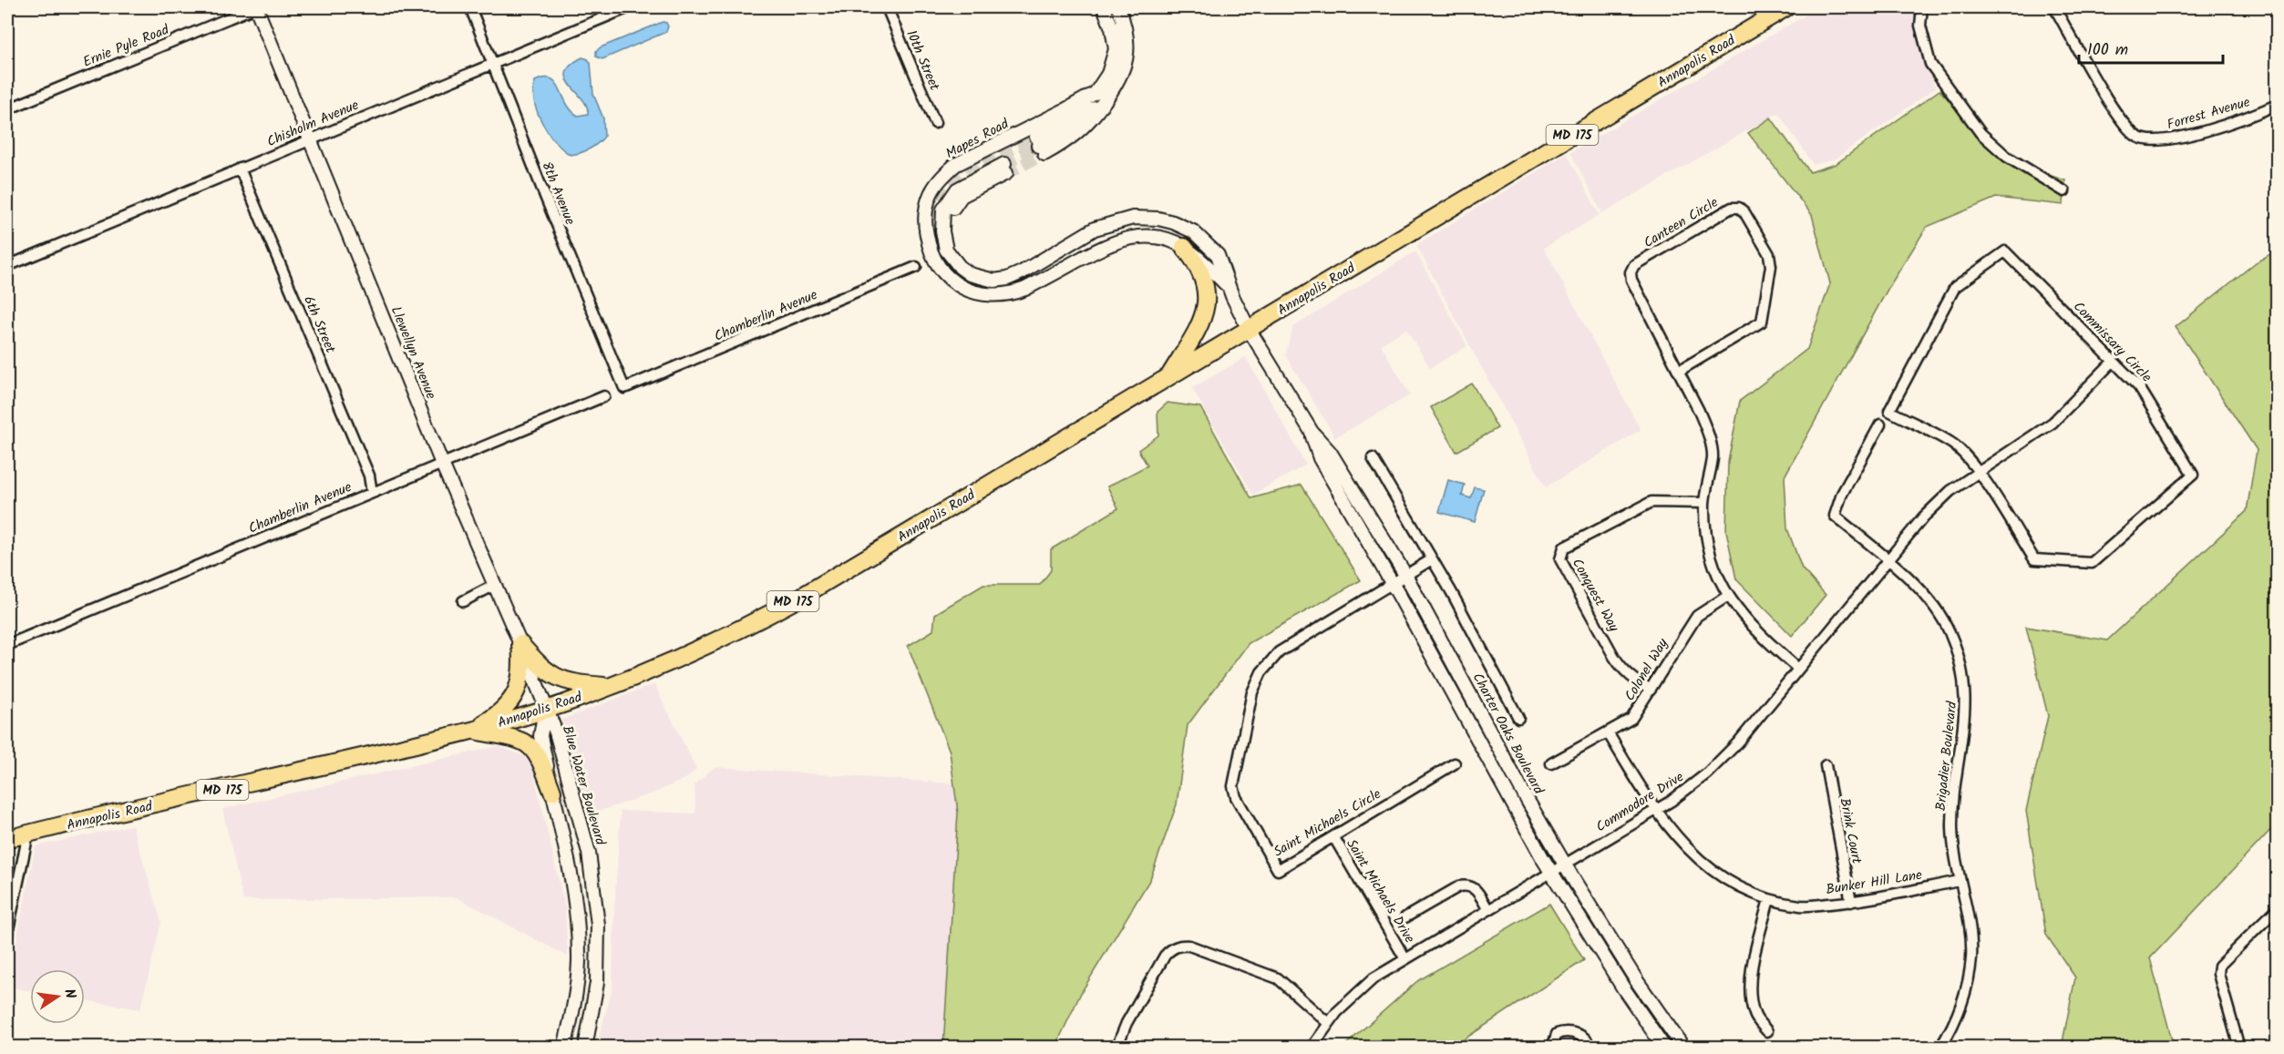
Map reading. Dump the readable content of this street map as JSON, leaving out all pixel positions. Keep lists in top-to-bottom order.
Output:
{
  "streets": {
    "main road": ["Annapolis Road", "MD 175"],
    "street": [
      "Ernie Pyle Road",
      "10th Street",
      "Forrest Avenue",
      "Chisholm Avenue",
      "Mapes Road",
      "8th Avenue",
      "Canteen Circle",
      "Chamberlin Avenue",
      "6th Street",
      "Commissary Circle",
      "Llewellyn Avenue",
      "Conquest Way",
      "Colonel Way",
      "Charter Oaks Boulevard",
      "Brigadier Boulevard",
      "Blue Water Boulevard",
      "Commodore Drive",
      "Saint Michaels Circle",
      "Brink Court",
      "Bunker Hill Lane",
      "Saint Michaels Drive"
    ]
  },
  "crossings": [
    ["Ernie Pyle Road", "Llewellyn Avenue"],
    ["Annapolis Road", "Mapes Road"],
    ["Annapolis Road", "Llewellyn Avenue"],
    ["Annapolis Road", "Charter Oaks Boulevard"],
    ["Annapolis Road", "Blue Water Boulevard"],
    ["Chisholm Avenue", "8th Avenue"],
    ["Chisholm Avenue", "6th Street"],
    ["Chisholm Avenue", "Llewellyn Avenue"],
    ["Mapes Road", "Charter Oaks Boulevard"],
    ["8th Avenue", "Chamberlin Avenue"],
    ["Canteen Circle", "Conquest Way"],
    ["Canteen Circle", "Colonel Way"],
    ["Canteen Circle", "Commodore Drive"],
    ["Chamberlin Avenue", "6th Street"],
    ["Chamberlin Avenue", "Llewellyn Avenue"],
    ["Commissary Circle", "Commodore Drive"],
    ["Llewellyn Avenue", "Blue Water Boulevard"],
    ["Conquest Way", "Colonel Way"],
    ["Colonel Way", "Bunker Hill Lane"],
    ["Charter Oaks Boulevard", "Commodore Drive"],
    ["Charter Oaks Boulevard", "Saint Michaels Circle"],
    ["Brigadier Boulevard", "Commodore Drive"],
    ["Brigadier Boulevard", "Bunker Hill Lane"],
    ["Commodore Drive", "Bunker Hill Lane"],
    ["Commodore Drive", "Saint Michaels Drive"],
    ["Saint Michaels Circle", "Saint Michaels Drive"],
    ["Brink Court", "Bunker Hill Lane"]
  ],
  "scale_bar": "100 m",
  "north": "right"
}
